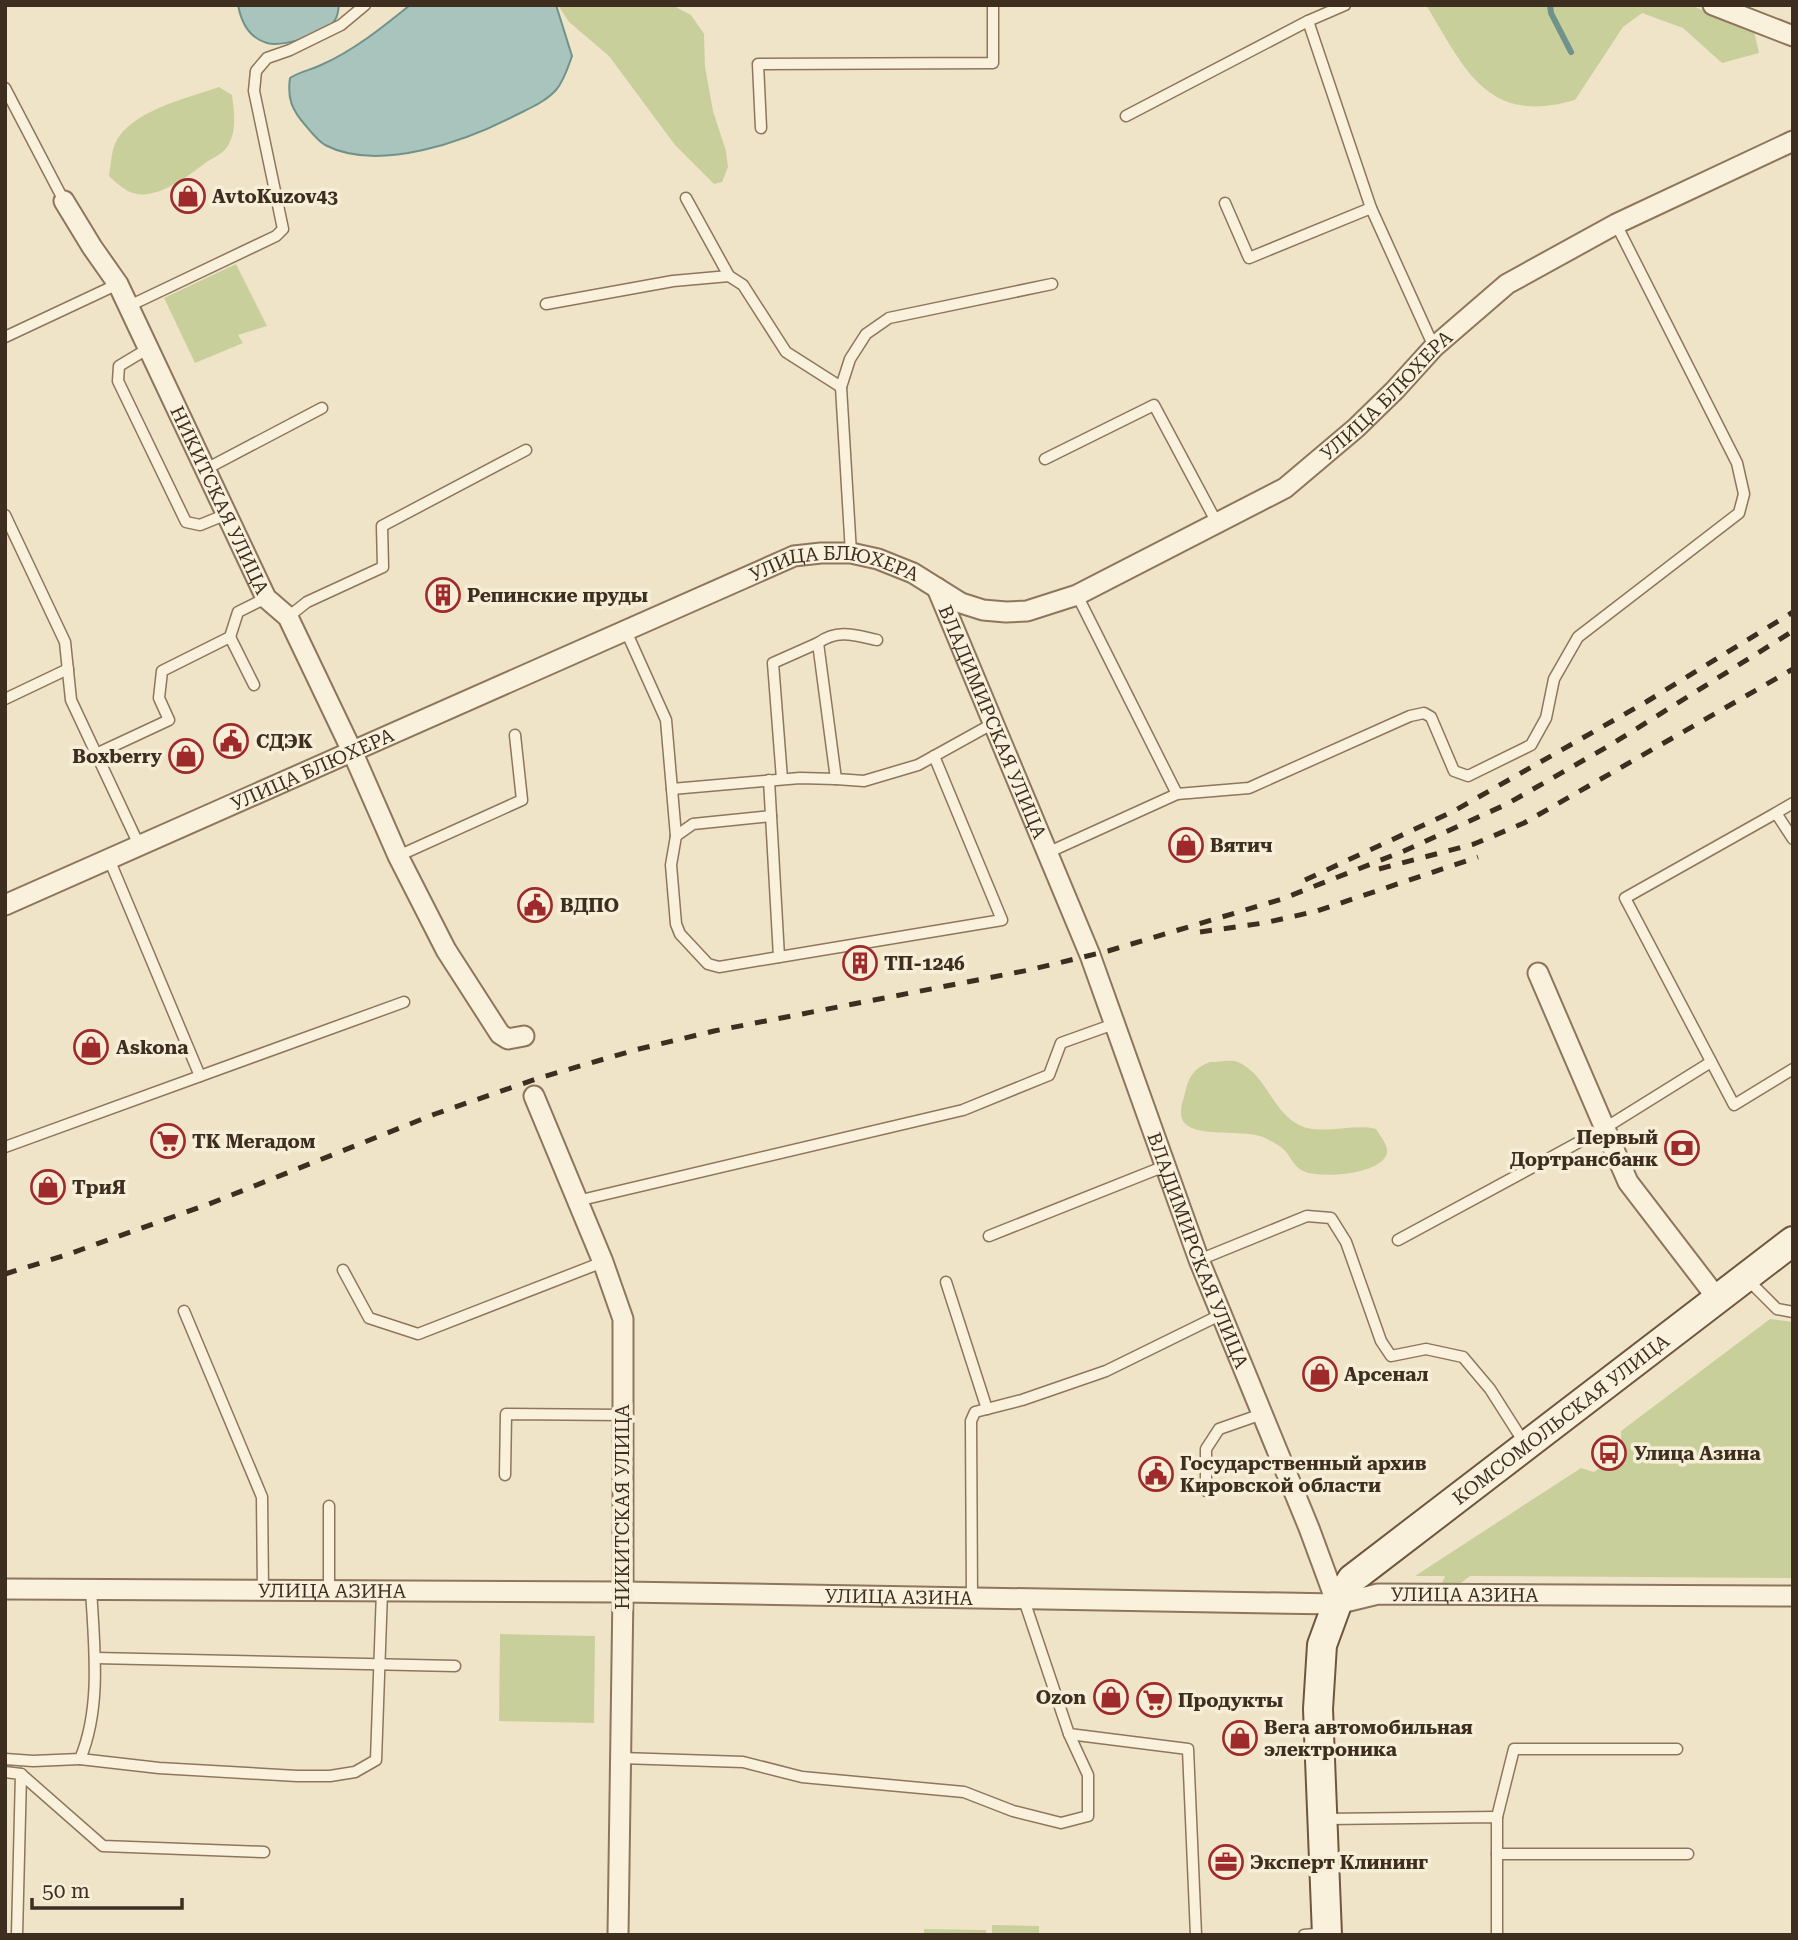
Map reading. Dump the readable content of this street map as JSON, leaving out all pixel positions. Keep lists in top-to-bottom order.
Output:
{
  "streets": {
    "main road": ["КОМСОМОЛЬСКАЯ УЛИЦА"],
    "street": [
      "УЛИЦА БЛЮХЕРА",
      "НИКИТСКАЯ УЛИЦА",
      "ВЛАДИМИРСКАЯ УЛИЦА",
      "УЛИЦА АЗИНА"
    ]
  },
  "crossings": [
    ["УЛИЦА БЛЮХЕРА", "НИКИТСКАЯ УЛИЦА"],
    ["УЛИЦА БЛЮХЕРА", "ВЛАДИМИРСКАЯ УЛИЦА"],
    ["НИКИТСКАЯ УЛИЦА", "УЛИЦА АЗИНА"],
    ["ВЛАДИМИРСКАЯ УЛИЦА", "КОМСОМОЛЬСКАЯ УЛИЦА"],
    ["ВЛАДИМИРСКАЯ УЛИЦА", "УЛИЦА АЗИНА"],
    ["КОМСОМОЛЬСКАЯ УЛИЦА", "УЛИЦА АЗИНА"]
  ],
  "places": {
    "shop": [
      "AvtoKuzov43",
      "Boxberry",
      "Вятич",
      "Askona",
      "ТриЯ",
      "Арсенал",
      "Ozon",
      "Вега автомобильная электроника"
    ],
    "building": ["Репинские пруды", "ТП-1246"],
    "public building": ["СДЭК", "ВДПО", "Государственный архив Кировской области"],
    "supermarket": ["ТК Мегадом", "Продукты"],
    "bank": ["Первый Дортрансбанк"],
    "bus stop": ["Улица Азина"],
    "office": ["Эксперт Клининг"]
  },
  "scale_bar": "50 m"
}
